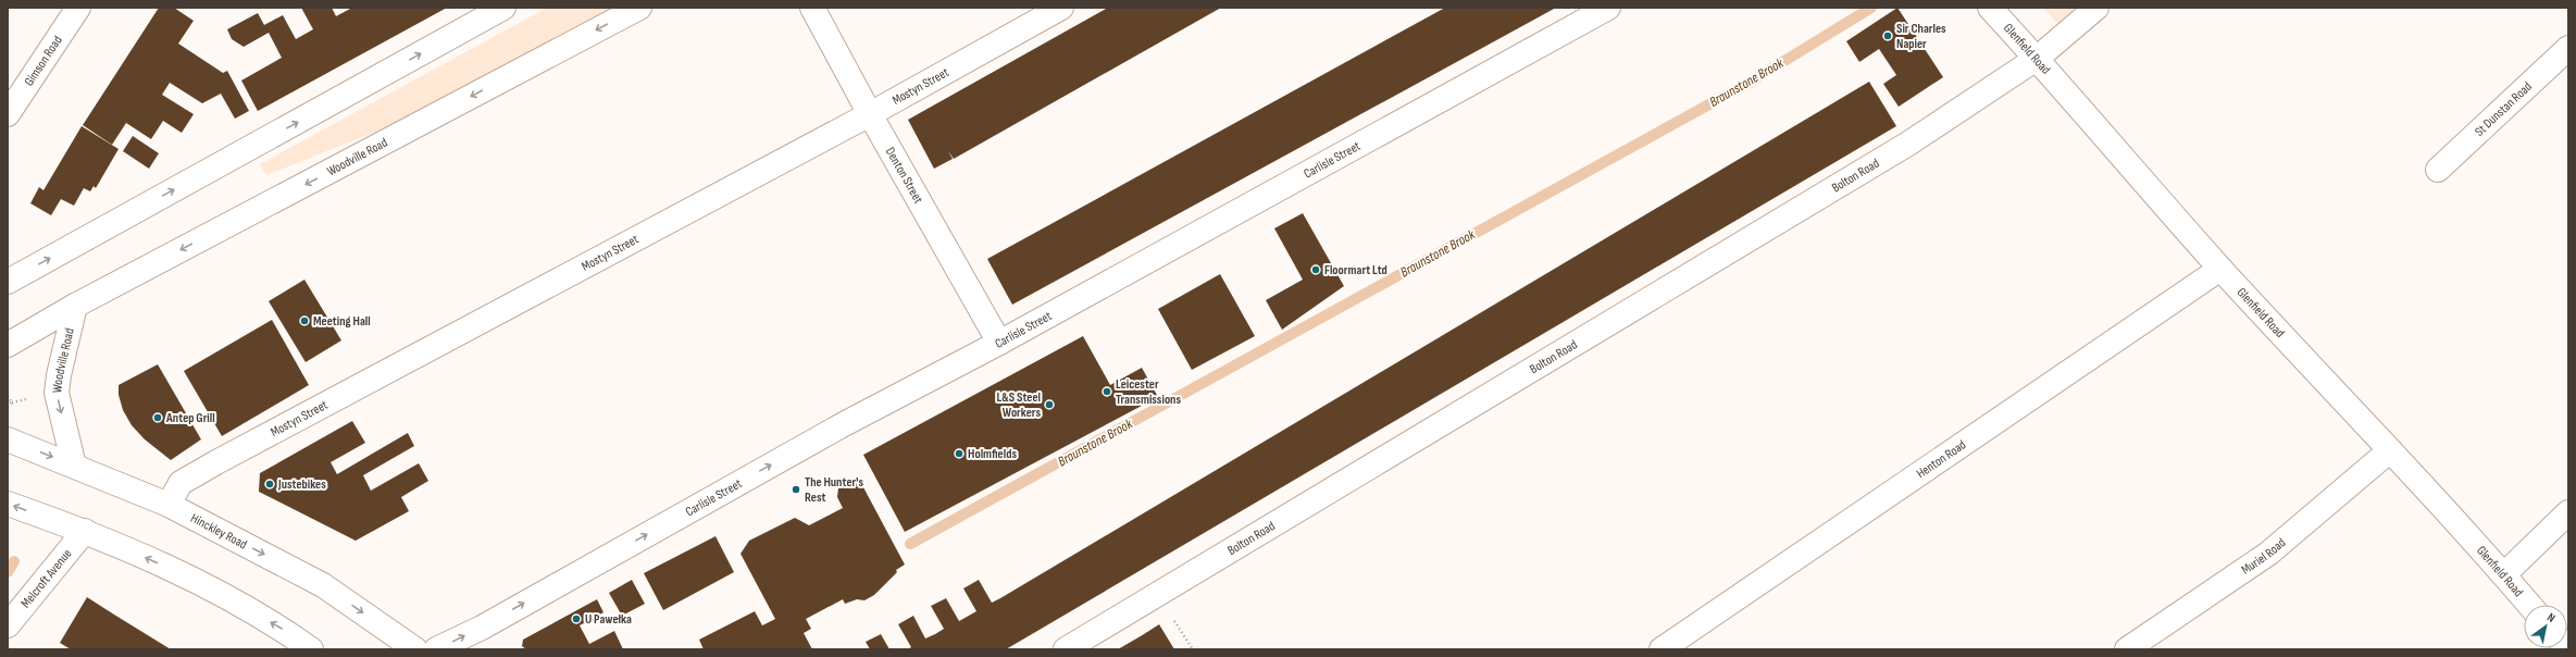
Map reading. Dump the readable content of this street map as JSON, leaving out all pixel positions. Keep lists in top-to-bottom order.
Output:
{
  "streets": {
    "street": [
      "Glenfield Road",
      "Gimson Road",
      "Mostyn Street",
      "St Dunstan Road",
      "Woodville Road",
      "Carlisle Street",
      "Bolton Road",
      "Denton Street",
      "Henton Road",
      "Hinckley Road",
      "Muriel Road",
      "Melcroft Avenue"
    ]
  },
  "crossings": [
    ["Glenfield Road", "Bolton Road"],
    ["Glenfield Road", "Henton Road"],
    ["Glenfield Road", "Muriel Road"],
    ["Mostyn Street", "Denton Street"],
    ["Mostyn Street", "Hinckley Road"],
    ["Woodville Road", "Hinckley Road"],
    ["Carlisle Street", "Denton Street"]
  ],
  "one_way": ["Carlisle Street"],
  "water": ["Braunstone Brook"],
  "places": [
    "Sir Charles Napier",
    "Floormart Ltd",
    "Meeting Hall",
    "Leicester Transmissions",
    "L&S Steel Workers",
    "Antep Grill",
    "Holmfields",
    "Justebikes",
    "The Hunter's Rest",
    "U Pawełka"
  ],
  "north": "top right"
}
